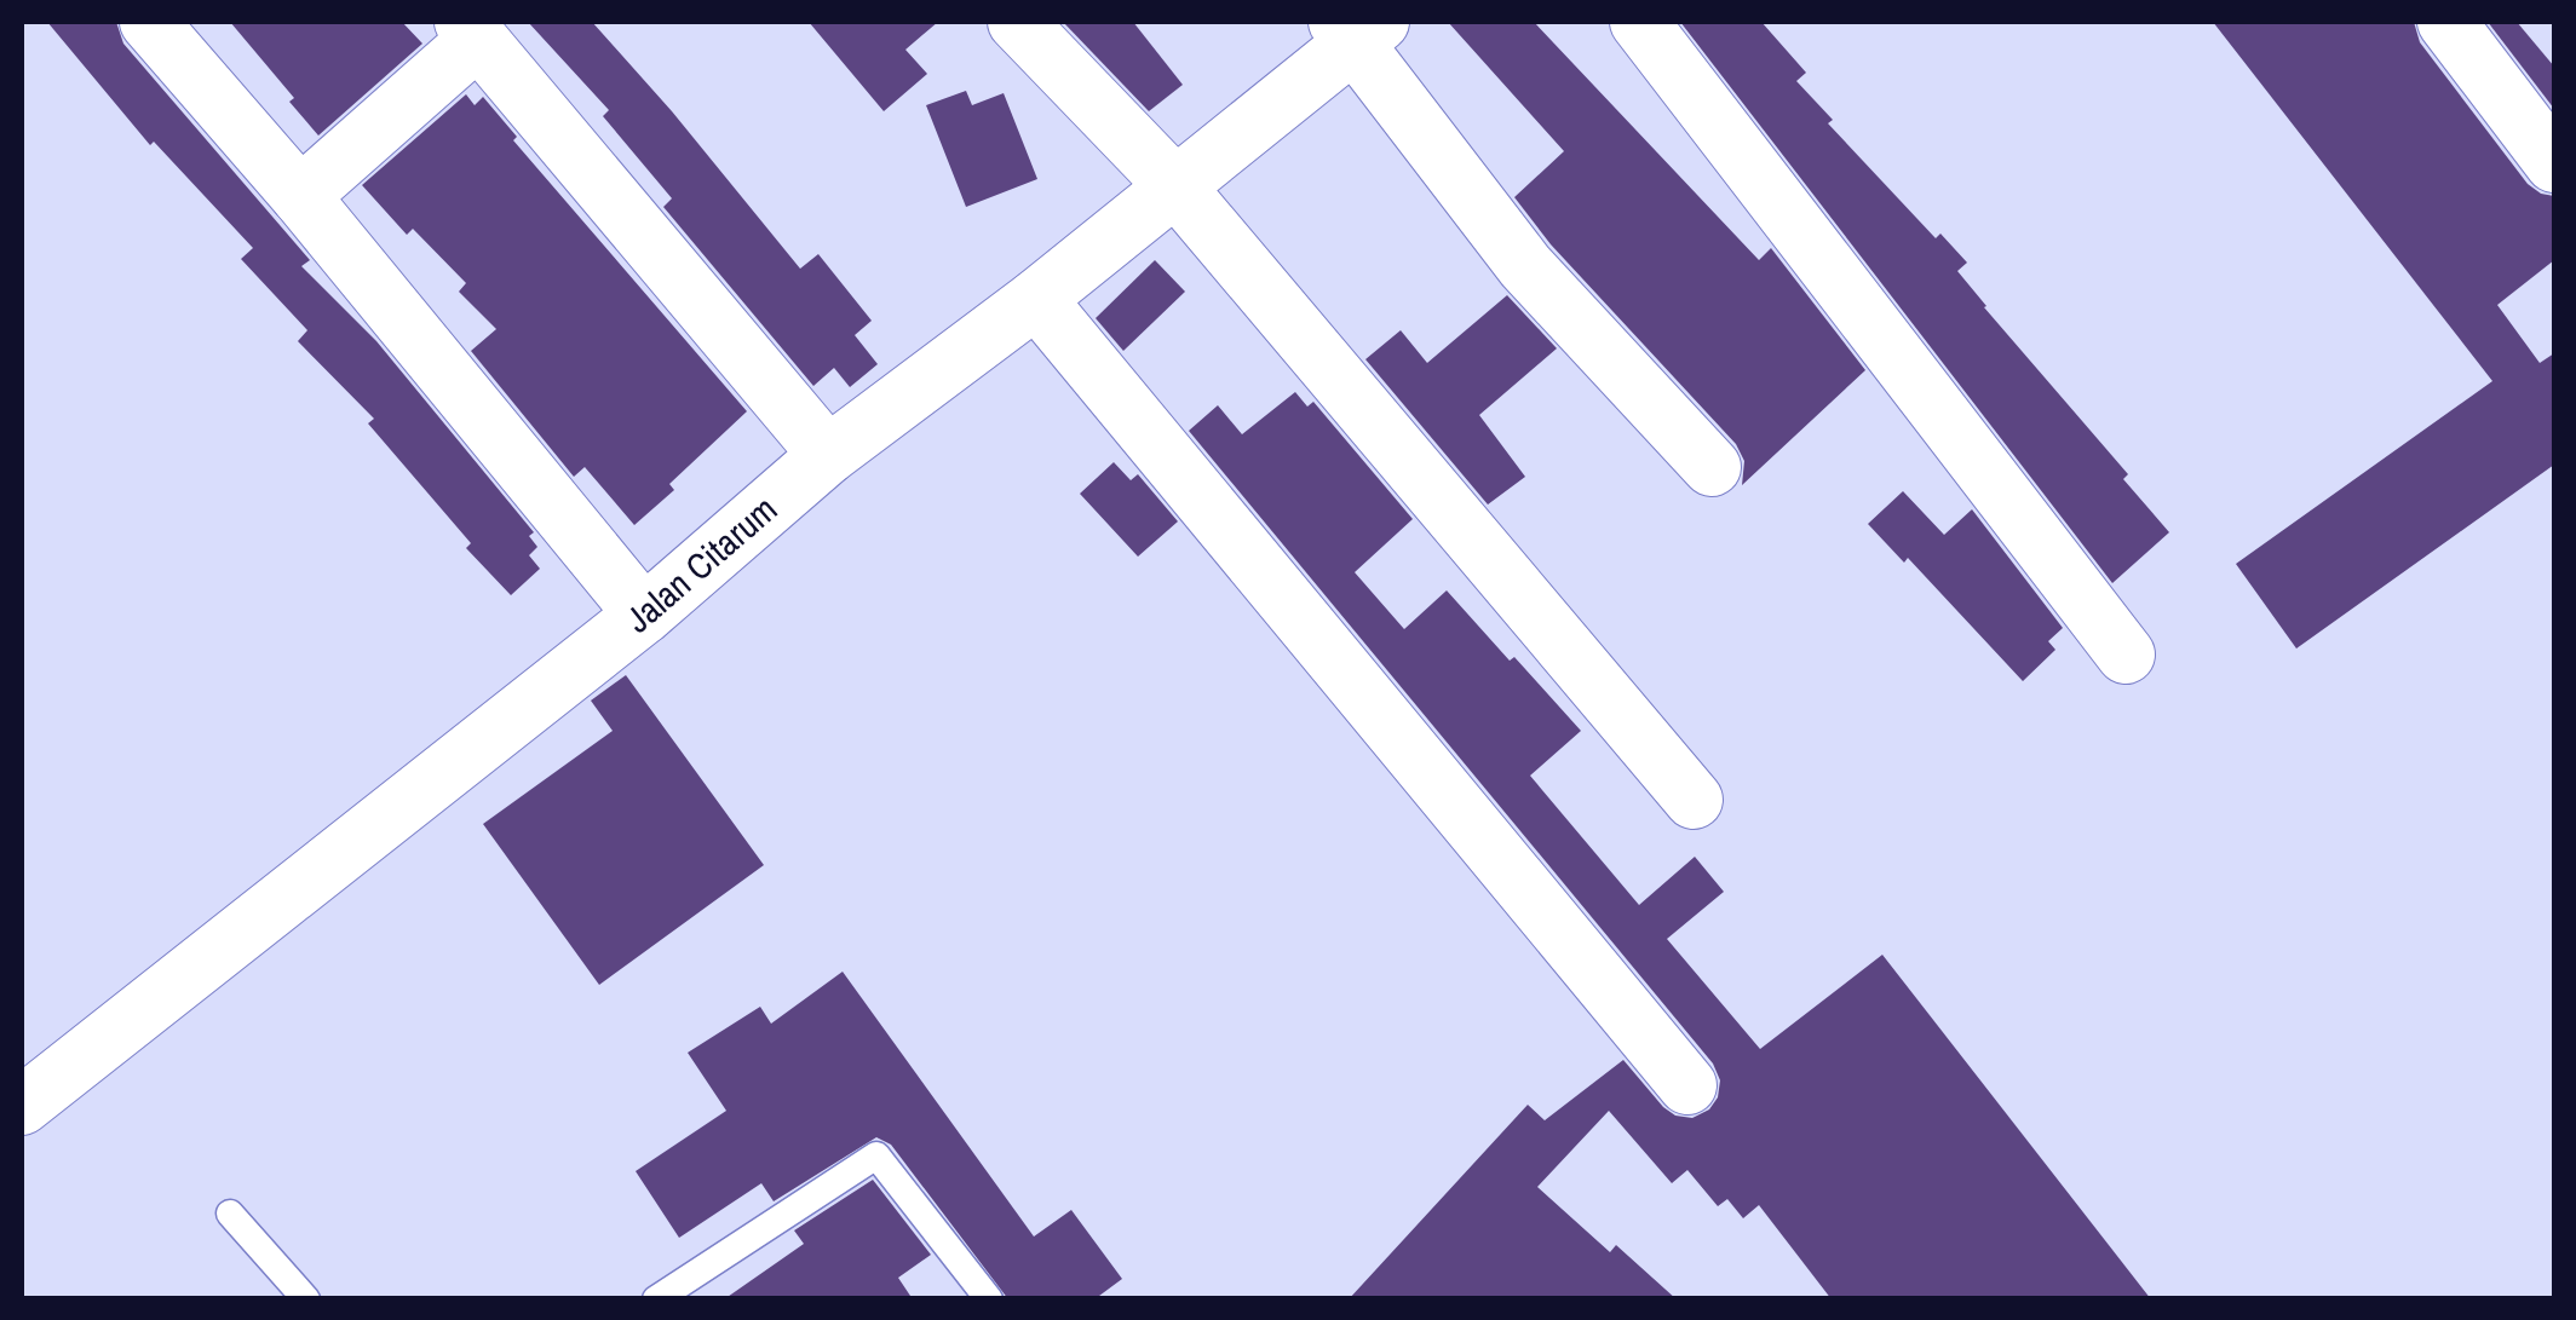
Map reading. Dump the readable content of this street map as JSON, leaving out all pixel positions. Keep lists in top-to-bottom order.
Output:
{
  "streets": {
    "street": ["Jalan Citarum"]
  }
}
